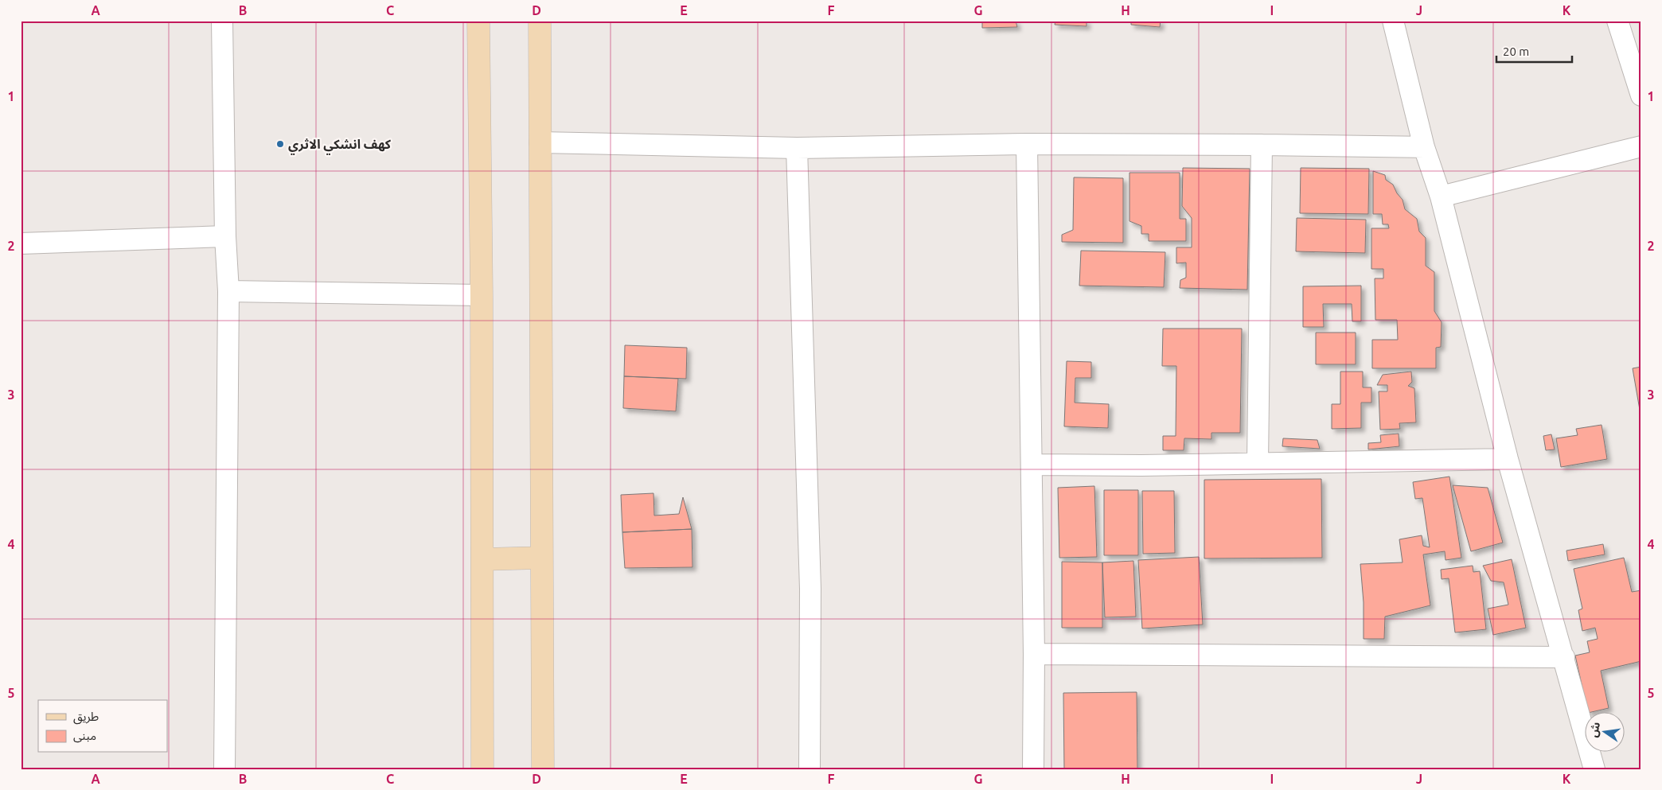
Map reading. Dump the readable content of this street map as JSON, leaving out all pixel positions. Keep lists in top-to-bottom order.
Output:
{
  "places": ["كهف انشكي الاثري"],
  "legend": ["طريق", "مبنى"],
  "scale_bar": "20 m",
  "north": "left",
  "grid": {
    "columns": [
      "A",
      "B",
      "C",
      "D",
      "E",
      "F",
      "G",
      "H",
      "I",
      "J",
      "K"
    ],
    "rows": [
      "1",
      "2",
      "3",
      "4",
      "5"
    ]
  }
}
